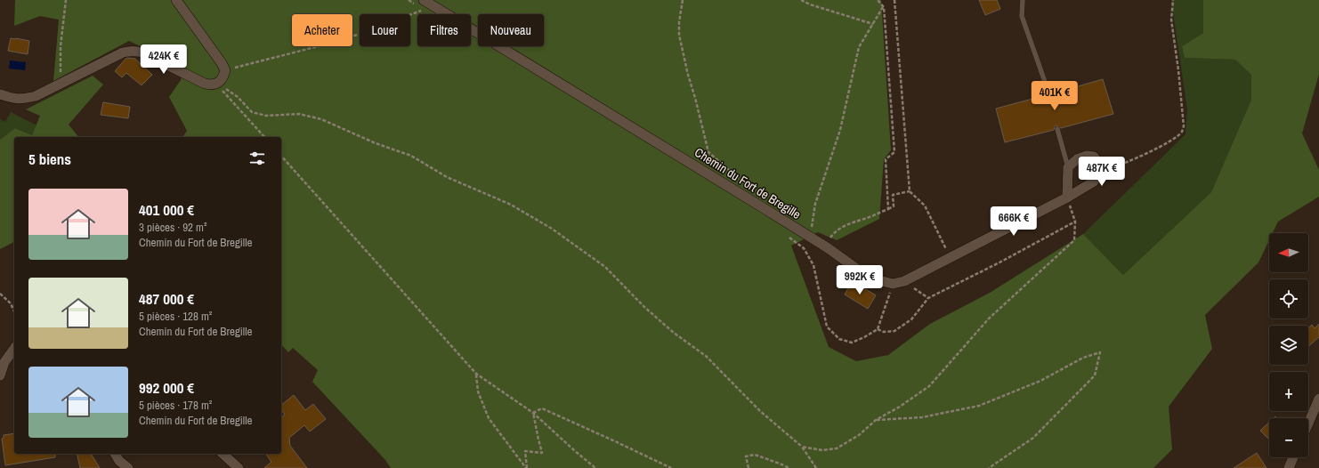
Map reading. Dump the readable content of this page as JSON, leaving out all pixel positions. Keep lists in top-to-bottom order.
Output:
{
  "streets": {
    "street": ["Chemin du Fort de Bregille"]
  },
  "north": "left",
  "page": {
    "chip": [
      "Acheter",
      "Louer",
      "Filtres",
      "Nouveau"
    ],
    "price": [
      "424K €",
      "401K €",
      "487K €",
      "666K €",
      "992K €"
    ],
    "heading": "5 biens",
    "list": [
      {
        "name": "401 000 €",
        "note": "3 pièces · 92 m² · Chemin du Fort de Bregille"
      },
      {
        "name": "487 000 €",
        "note": "5 pièces · 128 m² · Chemin du Fort de Bregille"
      },
      {
        "name": "992 000 €",
        "note": "5 pièces · 178 m² · Chemin du Fort de Bregille"
      }
    ],
    "map_buttons": ["+", "−"]
  }
}
